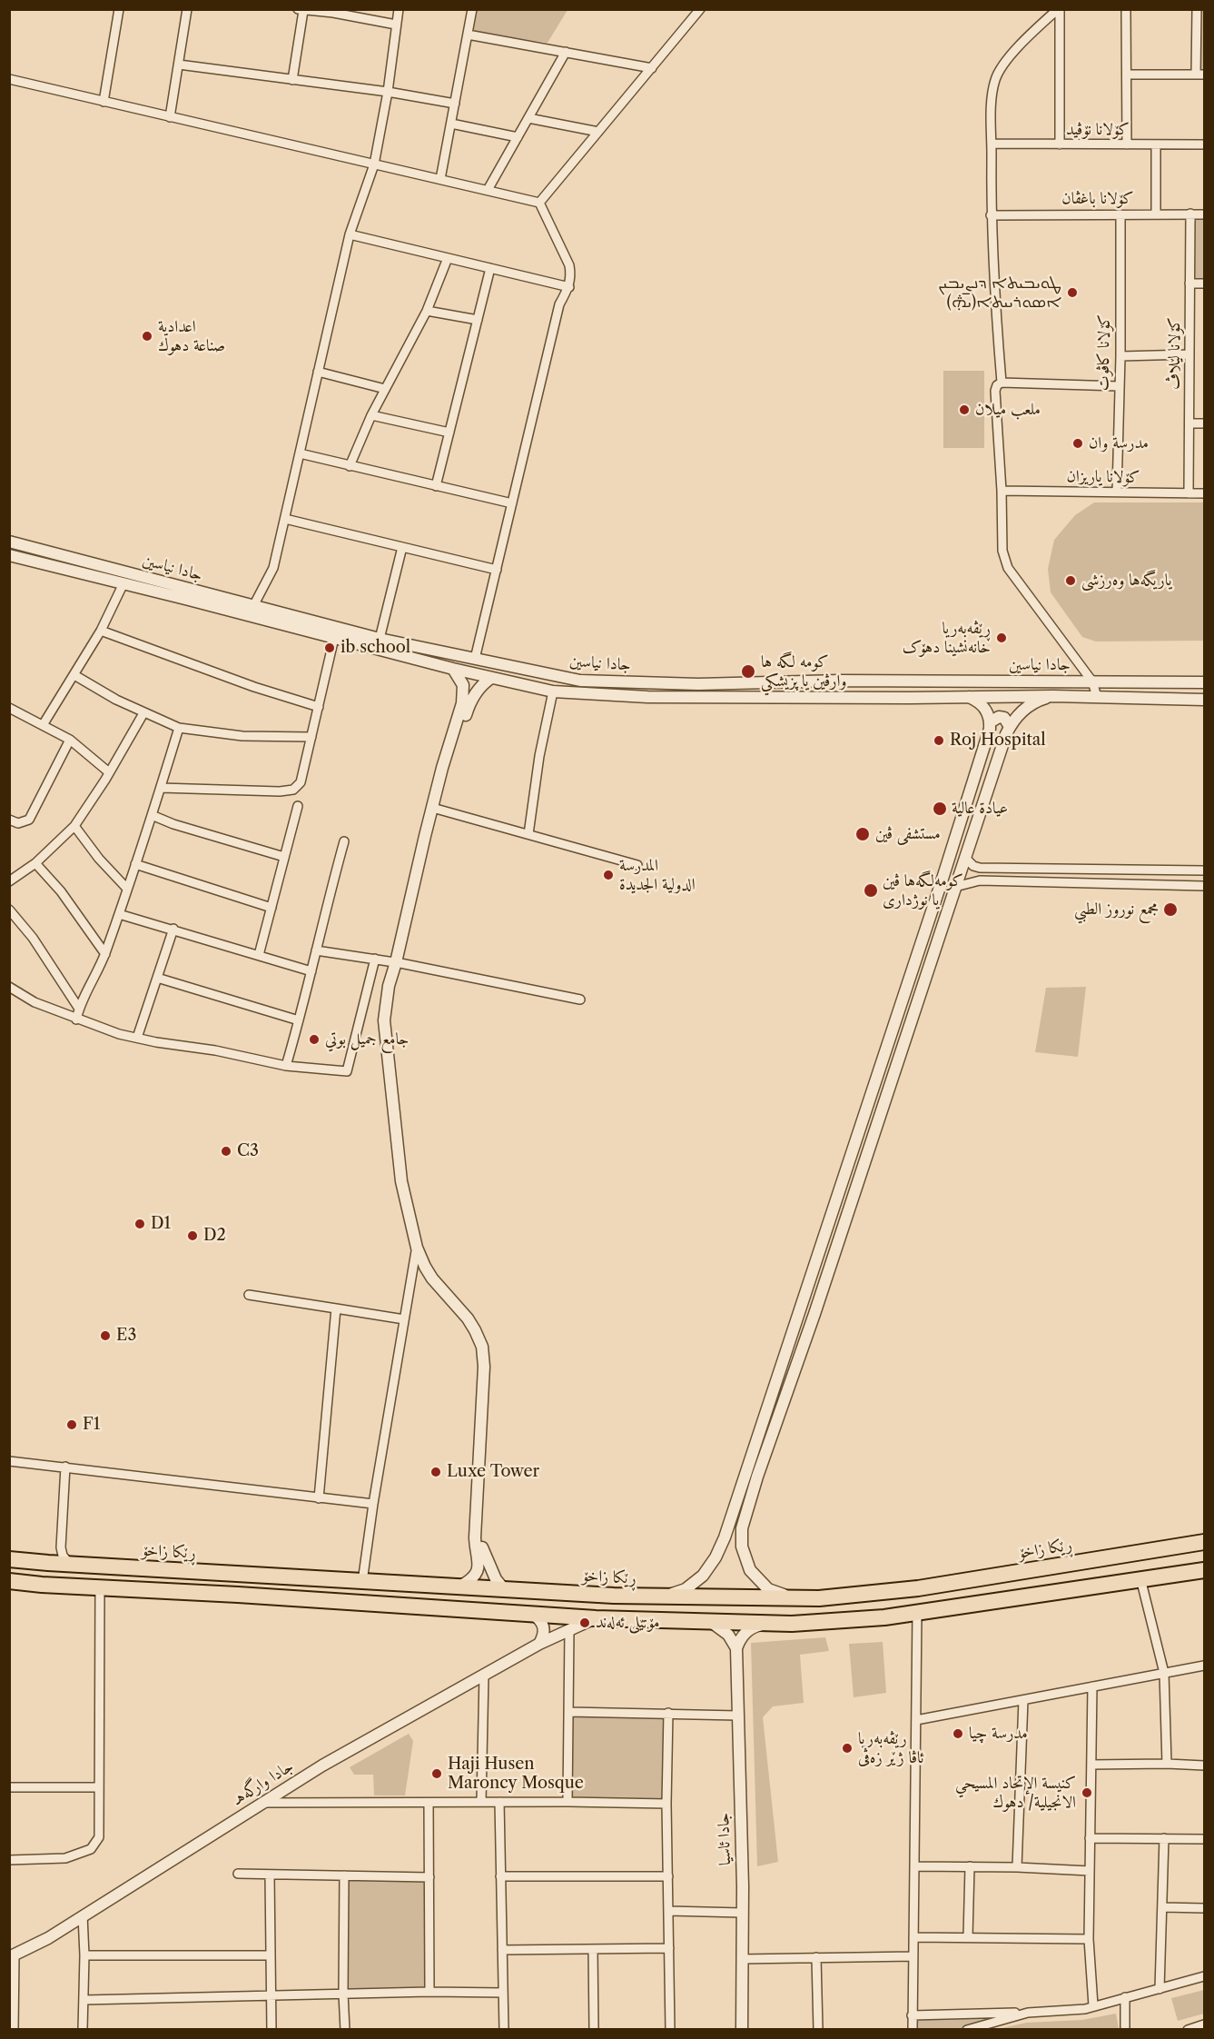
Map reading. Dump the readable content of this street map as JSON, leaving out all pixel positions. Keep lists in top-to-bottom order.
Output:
{
  "streets": {
    "highway": ["ڕێکا زاخۆ"],
    "street": [
      "کۆلانا نۆڤید",
      "کۆلانا باغڤان",
      "کۆلانا کاڤوت",
      "کۆلانا لێلاڤ",
      "کۆلانا یاریزان",
      "جادا نیاسین",
      "جادا وارگه‌هـ",
      "جادا ئاسيا"
    ]
  },
  "crossings": [
    ["کۆلانا باغڤان", "کۆلانا کاڤوت"],
    ["کۆلانا باغڤان", "کۆلانا لێلاڤ"],
    ["کۆلانا کاڤوت", "کۆلانا یاریزان"],
    ["کۆلانا لێلاڤ", "کۆلانا یاریزان"]
  ],
  "places": [
    "ܛܘܝܒܝܬܐ ܕܢܨܝܒܝܢ ܐܣܘܪܝܝܬܐ(ܞ)",
    "اعدادية صناعة دهوك",
    "ملعب ميلان",
    "مدرسة وان",
    "ياريگەها وەرزشی",
    "ڕێڤه‌به‌ریا خانەنشينا دهۆک",
    "ib school",
    "كومه لگه ها وارڤين يا پزيشكي",
    "Roj Hospital",
    "عيادة عالية",
    "مستشفى ڤين",
    "المدرسة الدولية الجديدة",
    "کومەلگەها ڤین یا نوژداری",
    "مجمع نوروز الطبي",
    "جامع جميل بوتي",
    "C3",
    "D1",
    "D2",
    "E3",
    "F1",
    "Luxe Tower",
    "مۆتێلی ئەلەند",
    "مدرسة چيا",
    "رێڤەبەریا ئاڤا ژێر زەڤی",
    "Haji Husen Maroncy Mosque",
    "كنيسة الإتحاد المسيحي الانجيلية/ دهوك"
  ]
}
